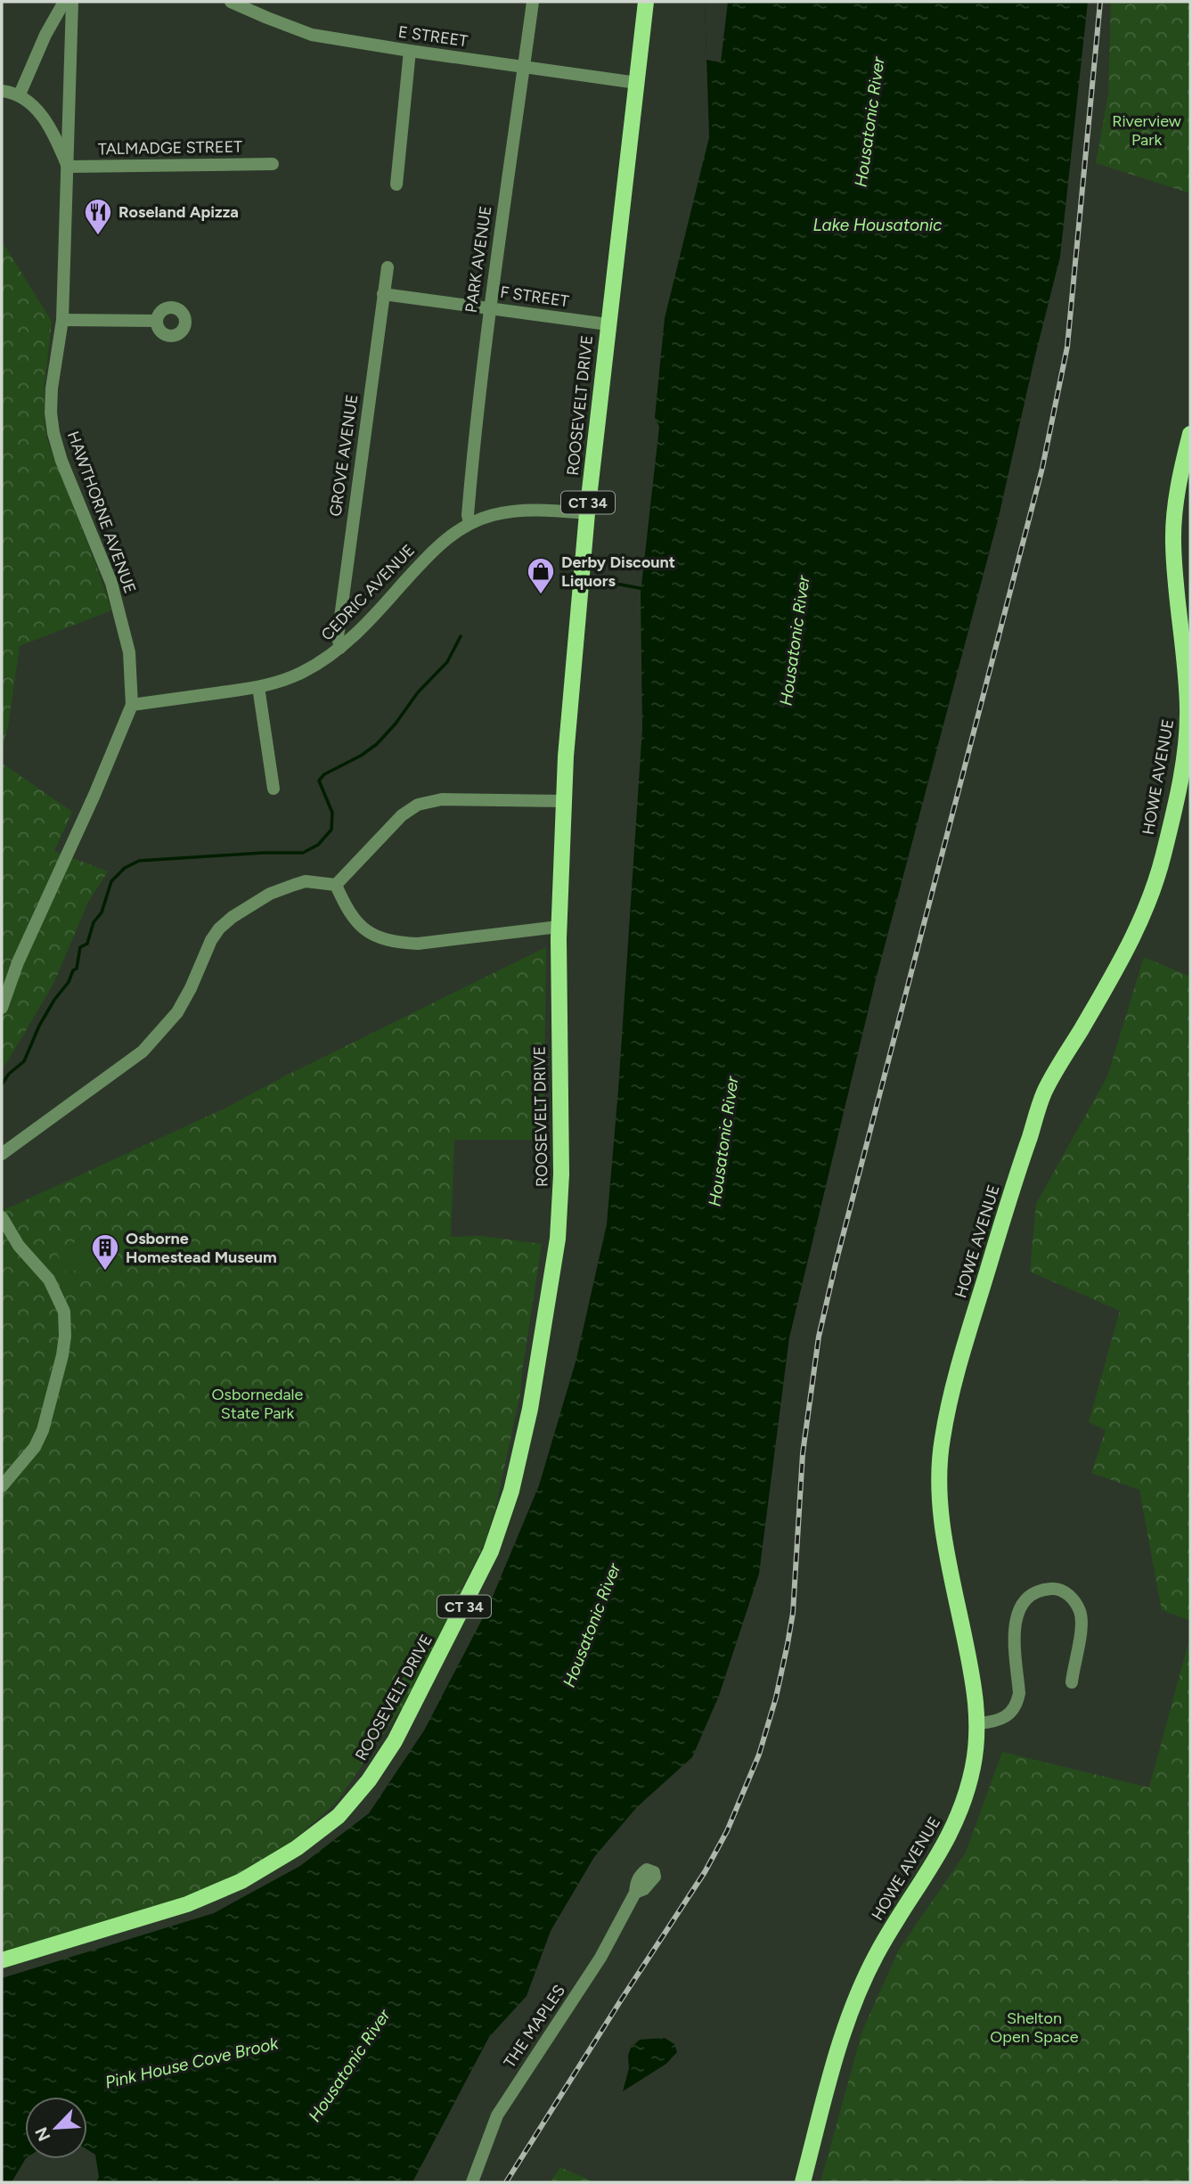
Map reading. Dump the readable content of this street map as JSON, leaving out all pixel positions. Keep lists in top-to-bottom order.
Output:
{
  "streets": {
    "main road": ["ROOSEVELT DRIVE", "CT 34", "HOWE AVENUE"],
    "street": [
      "E STREET",
      "TALMADGE STREET",
      "PARK AVENUE",
      "F STREET",
      "GROVE AVENUE",
      "HAWTHORNE AVENUE",
      "CEDRIC AVENUE",
      "THE MAPLES"
    ]
  },
  "crossings": [
    ["E STREET", "PARK AVENUE"],
    ["E STREET", "ROOSEVELT DRIVE"],
    ["TALMADGE STREET", "HAWTHORNE AVENUE"],
    ["PARK AVENUE", "F STREET"],
    ["PARK AVENUE", "CEDRIC AVENUE"],
    ["F STREET", "ROOSEVELT DRIVE"],
    ["F STREET", "GROVE AVENUE"],
    ["ROOSEVELT DRIVE", "CEDRIC AVENUE"],
    ["GROVE AVENUE", "CEDRIC AVENUE"],
    ["HAWTHORNE AVENUE", "CEDRIC AVENUE"]
  ],
  "water": ["Housatonic River", "Lake Housatonic", "Pink House Cove Brook"],
  "parks": ["Riverview Park", "Osbornedale State Park", "Shelton Open Space"],
  "places": {
    "restaurant": ["Roseland Apizza"],
    "shop": ["Derby Discount Liquors"],
    "building": ["Osborne Homestead Museum"]
  },
  "north": "bottom left"
}
